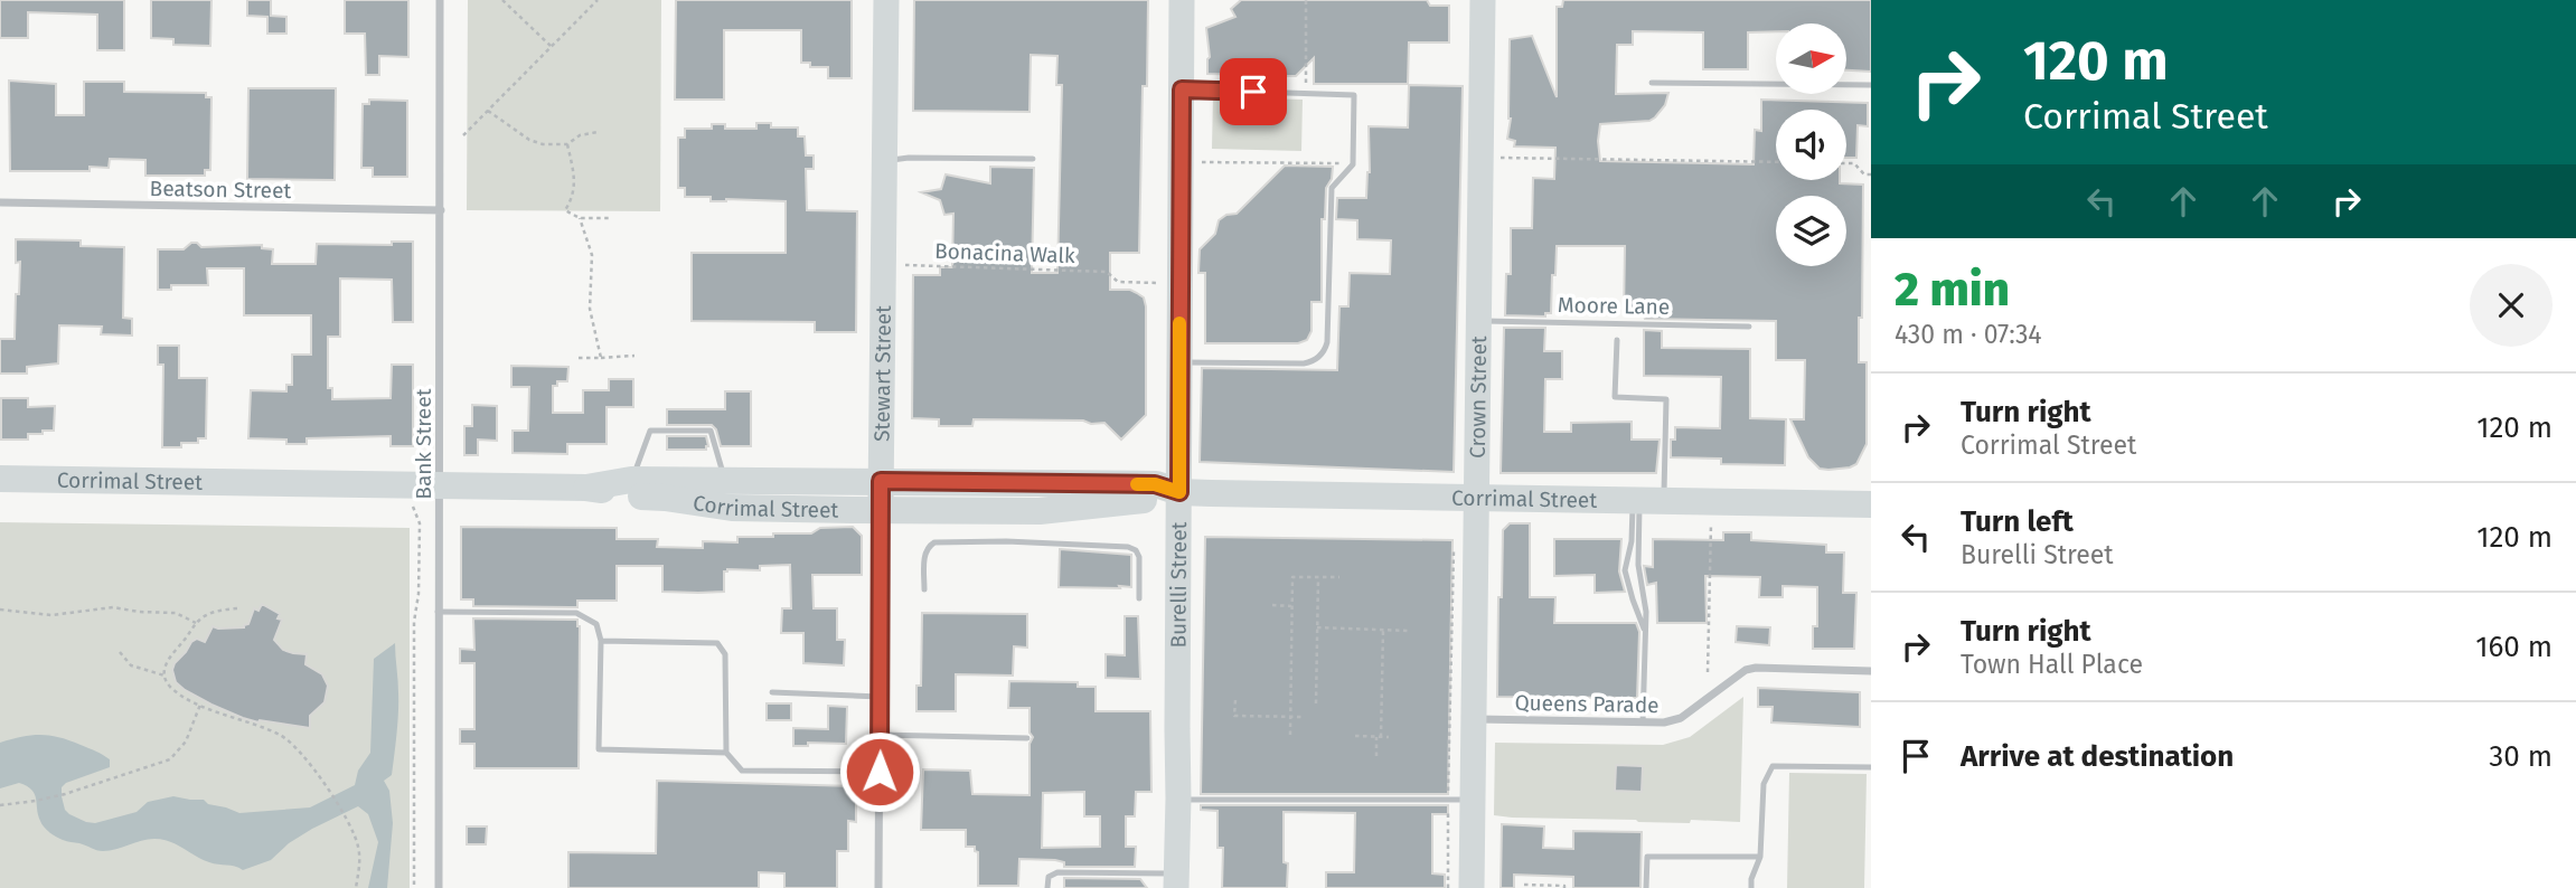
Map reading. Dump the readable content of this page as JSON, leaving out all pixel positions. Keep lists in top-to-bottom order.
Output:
{
  "streets": {
    "main road": [
      "Stewart Street",
      "Crown Street",
      "Corrimal Street",
      "Burelli Street"
    ],
    "street": ["Beatson Street", "Bank Street", "Queens Parade"],
    "lane": ["Moore Lane"],
    "path": ["Bonacina Walk"]
  },
  "crossings": [
    ["Beatson Street", "Bank Street"],
    ["Moore Lane", "Crown Street"],
    ["Stewart Street", "Corrimal Street"],
    ["Crown Street", "Corrimal Street"],
    ["Crown Street", "Queens Parade"],
    ["Bank Street", "Corrimal Street"],
    ["Corrimal Street", "Burelli Street"]
  ],
  "north": "right",
  "page": {
    "turn": ["120 m", "Corrimal Street"],
    "heading": ["2 min", "430 m · 07:34"],
    "list": [
      {
        "name": "Turn right",
        "note": "Corrimal Street",
        "value": "120 m"
      },
      {
        "name": "Turn left",
        "note": "Burelli Street",
        "value": "120 m"
      },
      {
        "name": "Turn right",
        "note": "Town Hall Place",
        "value": "160 m"
      },
      {
        "name": "Arrive at destination",
        "value": "30 m"
      }
    ]
  }
}
